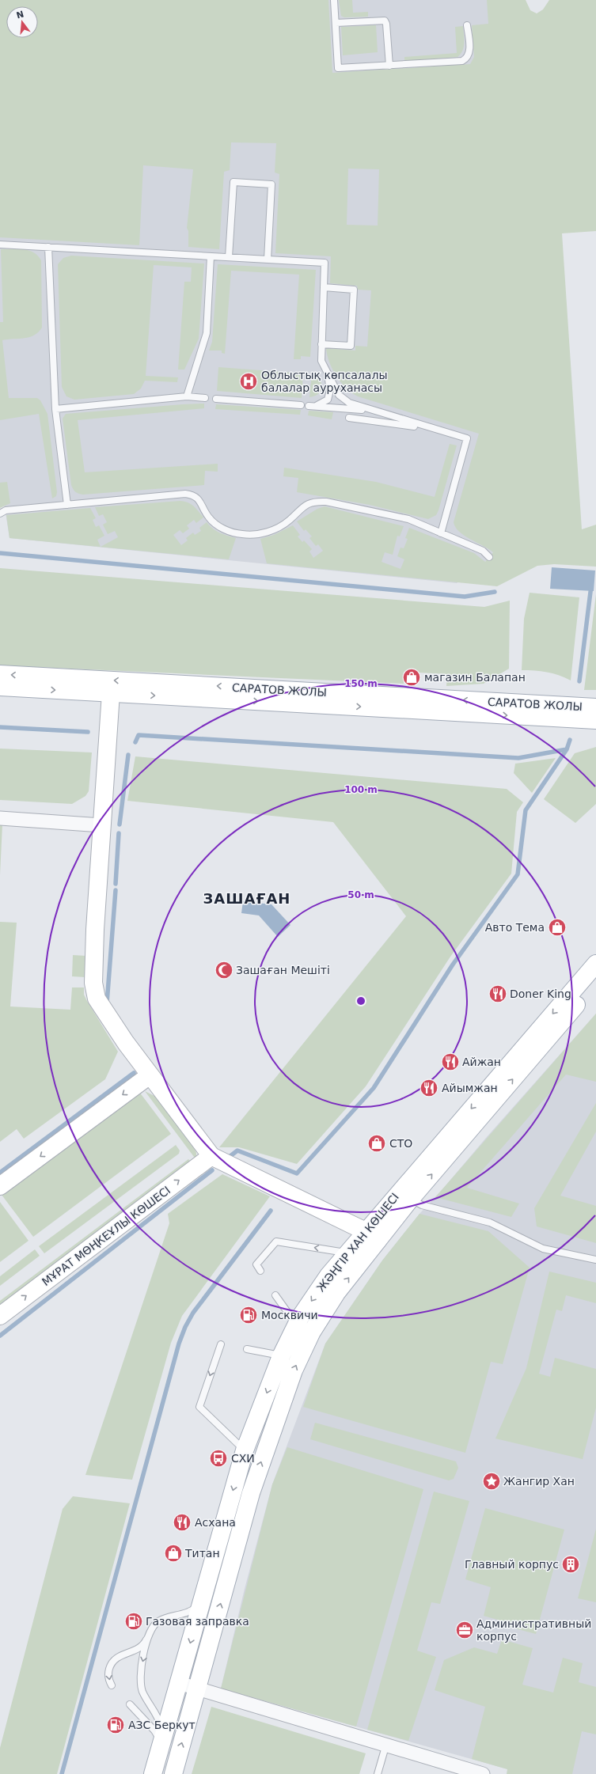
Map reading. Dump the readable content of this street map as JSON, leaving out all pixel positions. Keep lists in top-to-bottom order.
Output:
{
  "streets": {
    "main road": ["САРАТОВ ЖОЛЫ", "МҰРАТ МӨҢКЕҰЛЫ КӨШЕСІ", "ЖӘҢГІР ХАН КӨШЕСІ"]
  },
  "districts": ["ЗАШАҒАН"],
  "places": {
    "hospital": ["Облыстық көпсалалы балалар ауруханасы"],
    "shop": [
      "магазин Балапан",
      "Авто Тема",
      "СТО",
      "Титан"
    ],
    "mosque": ["Зашаған Мешіті"],
    "restaurant": [
      "Doner King",
      "Айжан",
      "Айымжан",
      "Асхана"
    ],
    "fuel station": ["Москвичи", "Газовая заправка", "АЗС Беркут"],
    "bus stop": ["СХИ"],
    "place": ["Жангир Хан"],
    "building": ["Главный корпус"],
    "office": ["Административный корпус"]
  },
  "north": "top",
  "rings": ["150 m", "100 m", "50 m"]
}
